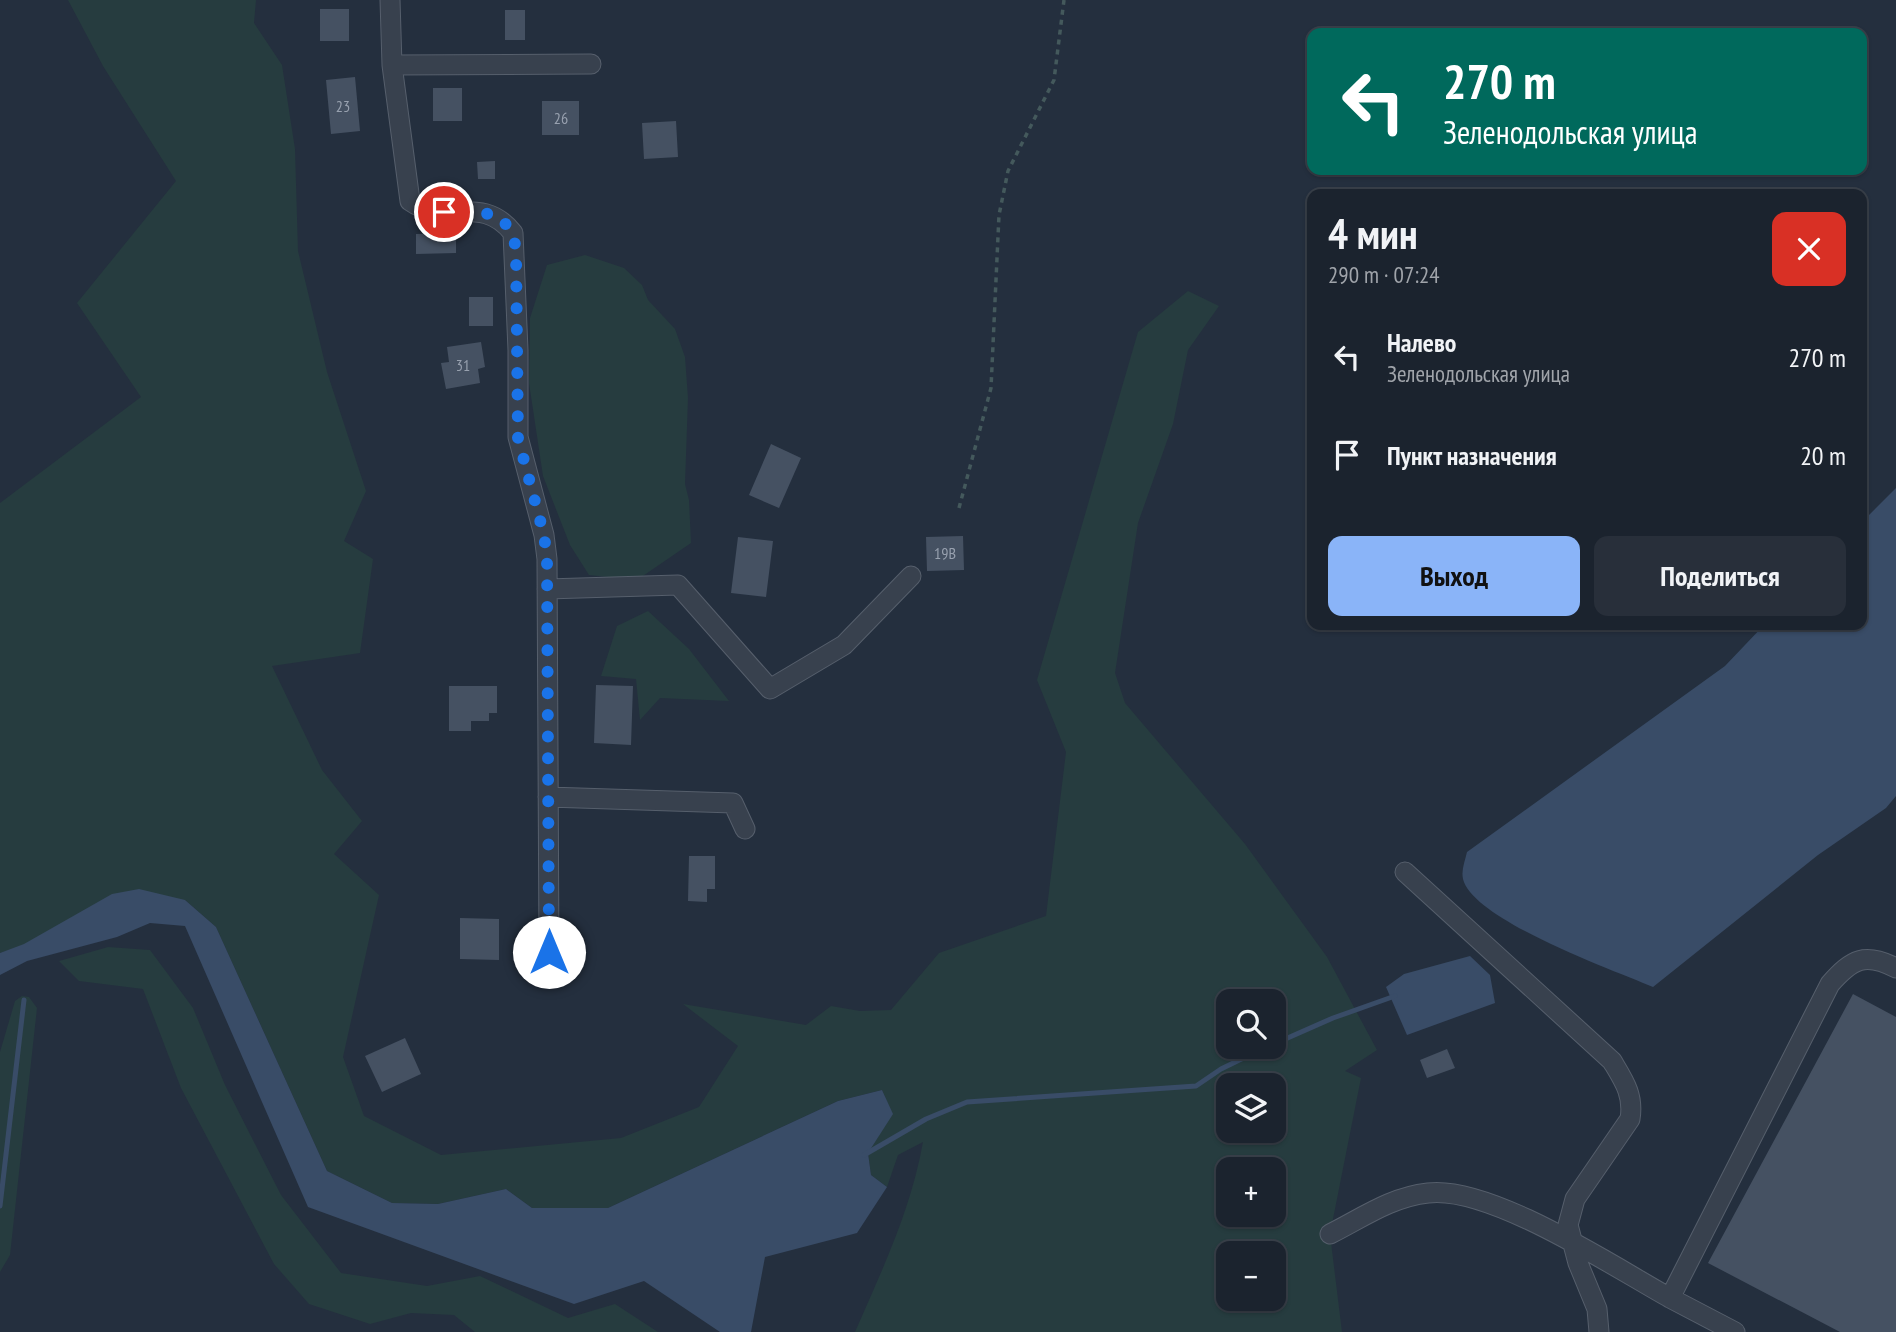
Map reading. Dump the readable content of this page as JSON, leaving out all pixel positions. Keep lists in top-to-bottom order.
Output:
{
  "house_numbers": [
    "23",
    "26",
    "31",
    "19В"
  ],
  "page": {
    "turn": ["270 m", "Зеленодольская улица"],
    "heading": ["4 мин", "290 m · 07:24"],
    "list": [
      {
        "name": "Налево",
        "note": "Зеленодольская улица",
        "value": "270 m"
      },
      {
        "name": "Пункт назначения",
        "value": "20 m"
      }
    ],
    "buttons": ["Выход", "Поделиться"],
    "map_buttons": ["+", "−"]
  }
}
